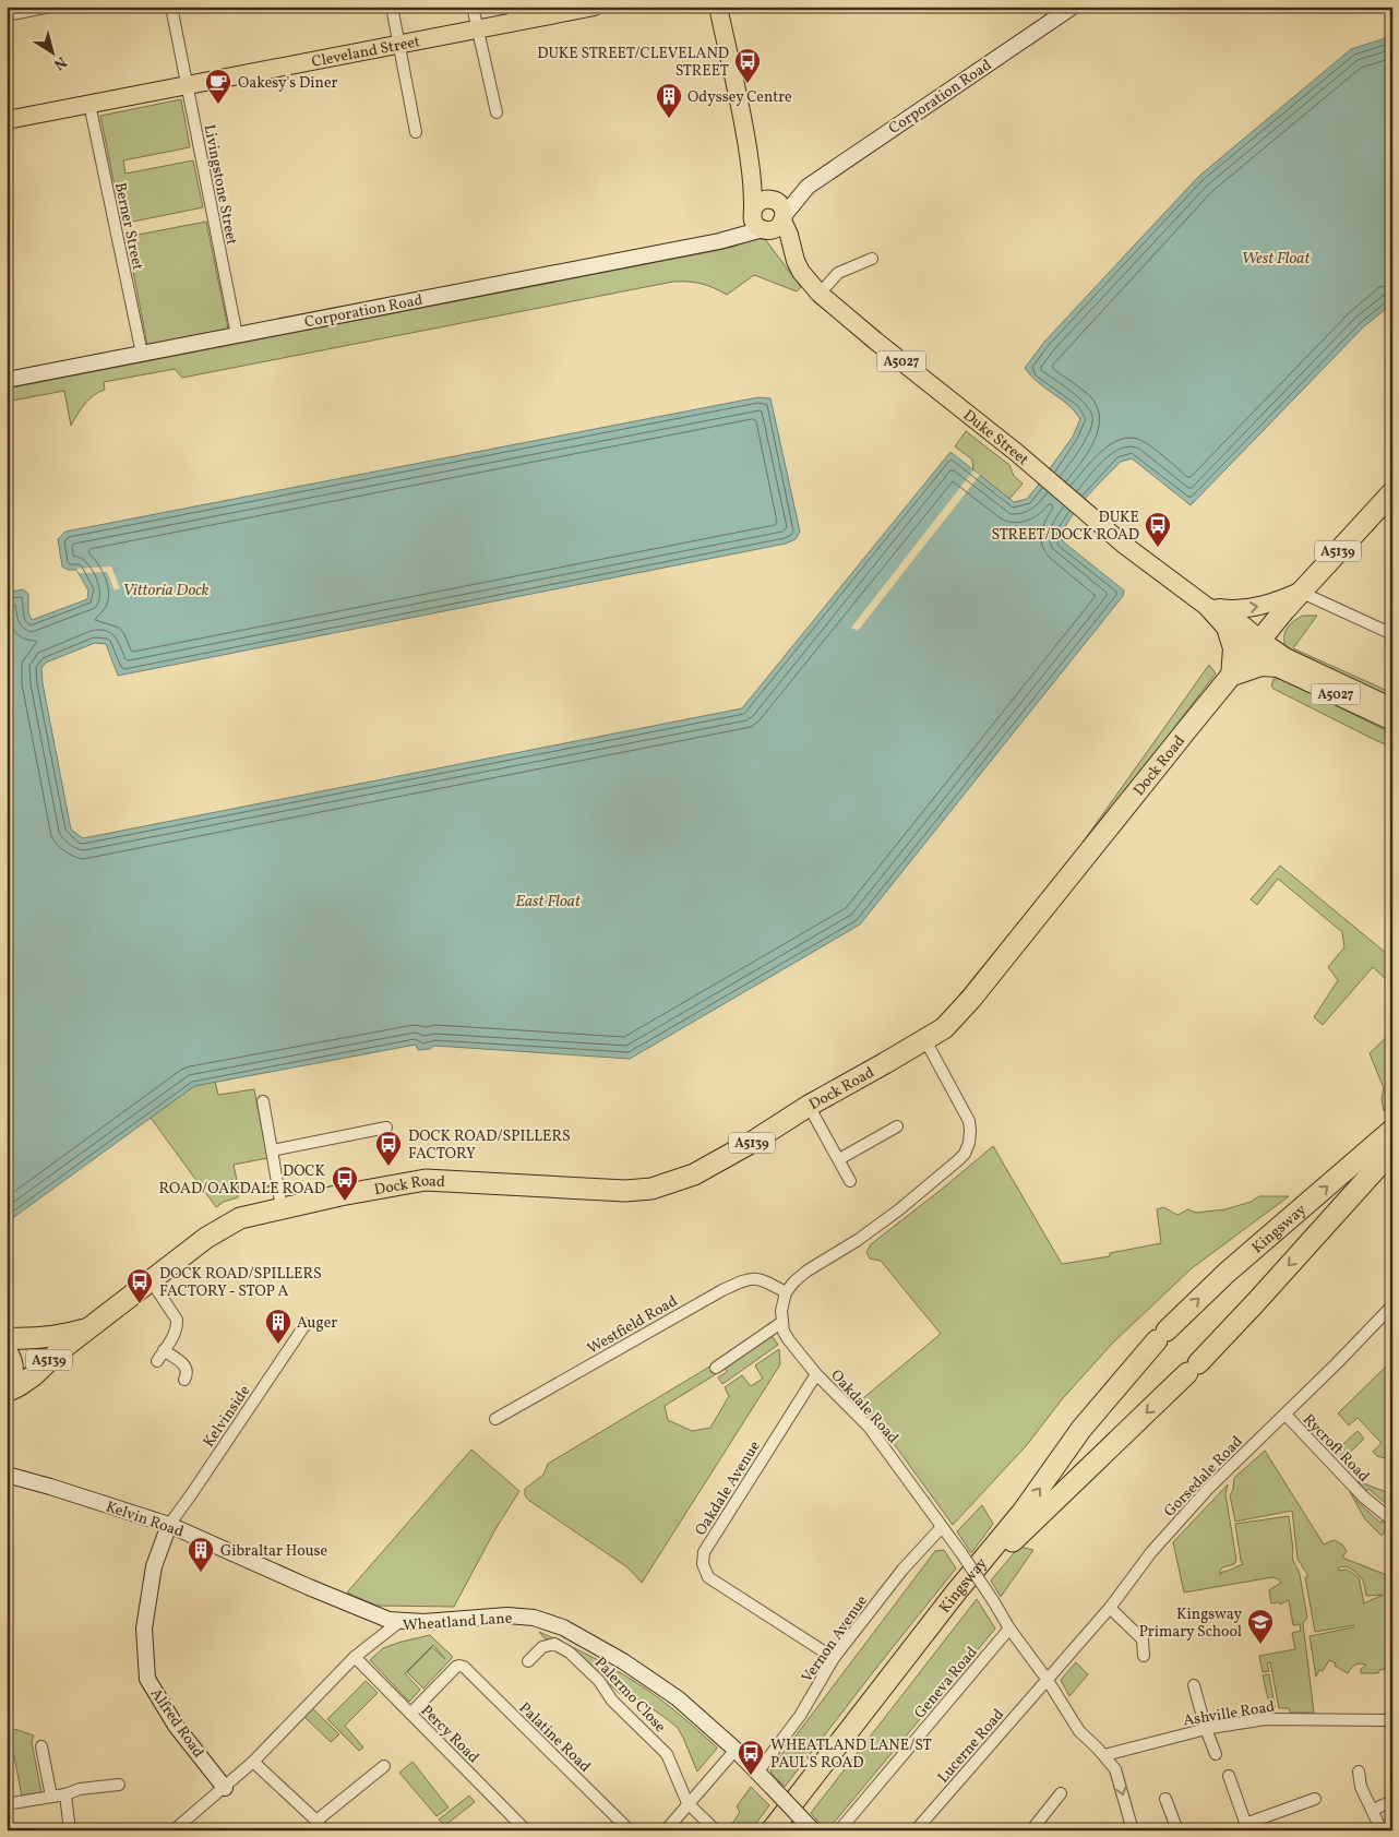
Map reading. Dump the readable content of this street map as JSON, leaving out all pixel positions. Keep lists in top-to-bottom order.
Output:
{
  "streets": {
    "highway": ["A5139", "Dock Road", "Kingsway"],
    "main road": [
      "Cleveland Street",
      "Corporation Road",
      "A5027",
      "Duke Street",
      "Kelvin Road",
      "Wheatland Lane",
      "Alfred Road"
    ],
    "street": [
      "Livingstone Street",
      "Berner Street",
      "Westfield Road",
      "Oakdale Road",
      "Kelvinside",
      "Rycroft Road",
      "Gorsedale Road",
      "Oakdale Avenue",
      "Vernon Avenue",
      "Geneva Road",
      "Palermo Close",
      "Ashville Road",
      "Percy Road",
      "Palatine Road",
      "Lucerne Road"
    ]
  },
  "crossings": [
    ["Cleveland Street", "Livingstone Street"],
    ["Cleveland Street", "Berner Street"],
    ["Corporation Road", "Livingstone Street"],
    ["Corporation Road", "Berner Street"],
    ["Corporation Road", "Duke Street"],
    ["A5027", "Duke Street"],
    ["A5027", "Dock Road"],
    ["Duke Street", "Dock Road"],
    ["Westfield Road", "Oakdale Road"],
    ["Oakdale Road", "Gorsedale Road"],
    ["Oakdale Road", "Oakdale Avenue"],
    ["Oakdale Road", "Vernon Avenue"],
    ["Oakdale Road", "Geneva Road"],
    ["Oakdale Road", "Ashville Road"],
    ["Oakdale Road", "Lucerne Road"],
    ["Kelvinside", "Kelvin Road"],
    ["Kelvinside", "Alfred Road"],
    ["Rycroft Road", "Gorsedale Road"],
    ["Gorsedale Road", "Lucerne Road"],
    ["Oakdale Avenue", "Vernon Avenue"],
    ["Kelvin Road", "Wheatland Lane"],
    ["Kelvin Road", "Alfred Road"],
    ["Wheatland Lane", "Vernon Avenue"],
    ["Wheatland Lane", "Alfred Road"],
    ["Wheatland Lane", "Percy Road"],
    ["Percy Road", "Palatine Road"]
  ],
  "water": ["West Float", "Vittoria Dock", "East Float"],
  "places": {
    "bus stop": [
      "DUKE STREET/CLEVELAND STREET",
      "DUKE STREET/DOCK ROAD",
      "DOCK ROAD/SPILLERS FACTORY",
      "DOCK ROAD/OAKDALE ROAD",
      "DOCK ROAD/SPILLERS FACTORY - STOP A",
      "WHEATLAND LANE/ST PAUL'S ROAD"
    ],
    "cafe": ["Oakesy's Diner"],
    "building": ["Odyssey Centre", "Auger", "Gibraltar House"],
    "school or university": ["Kingsway Primary School"]
  },
  "north": "bottom right"
}
